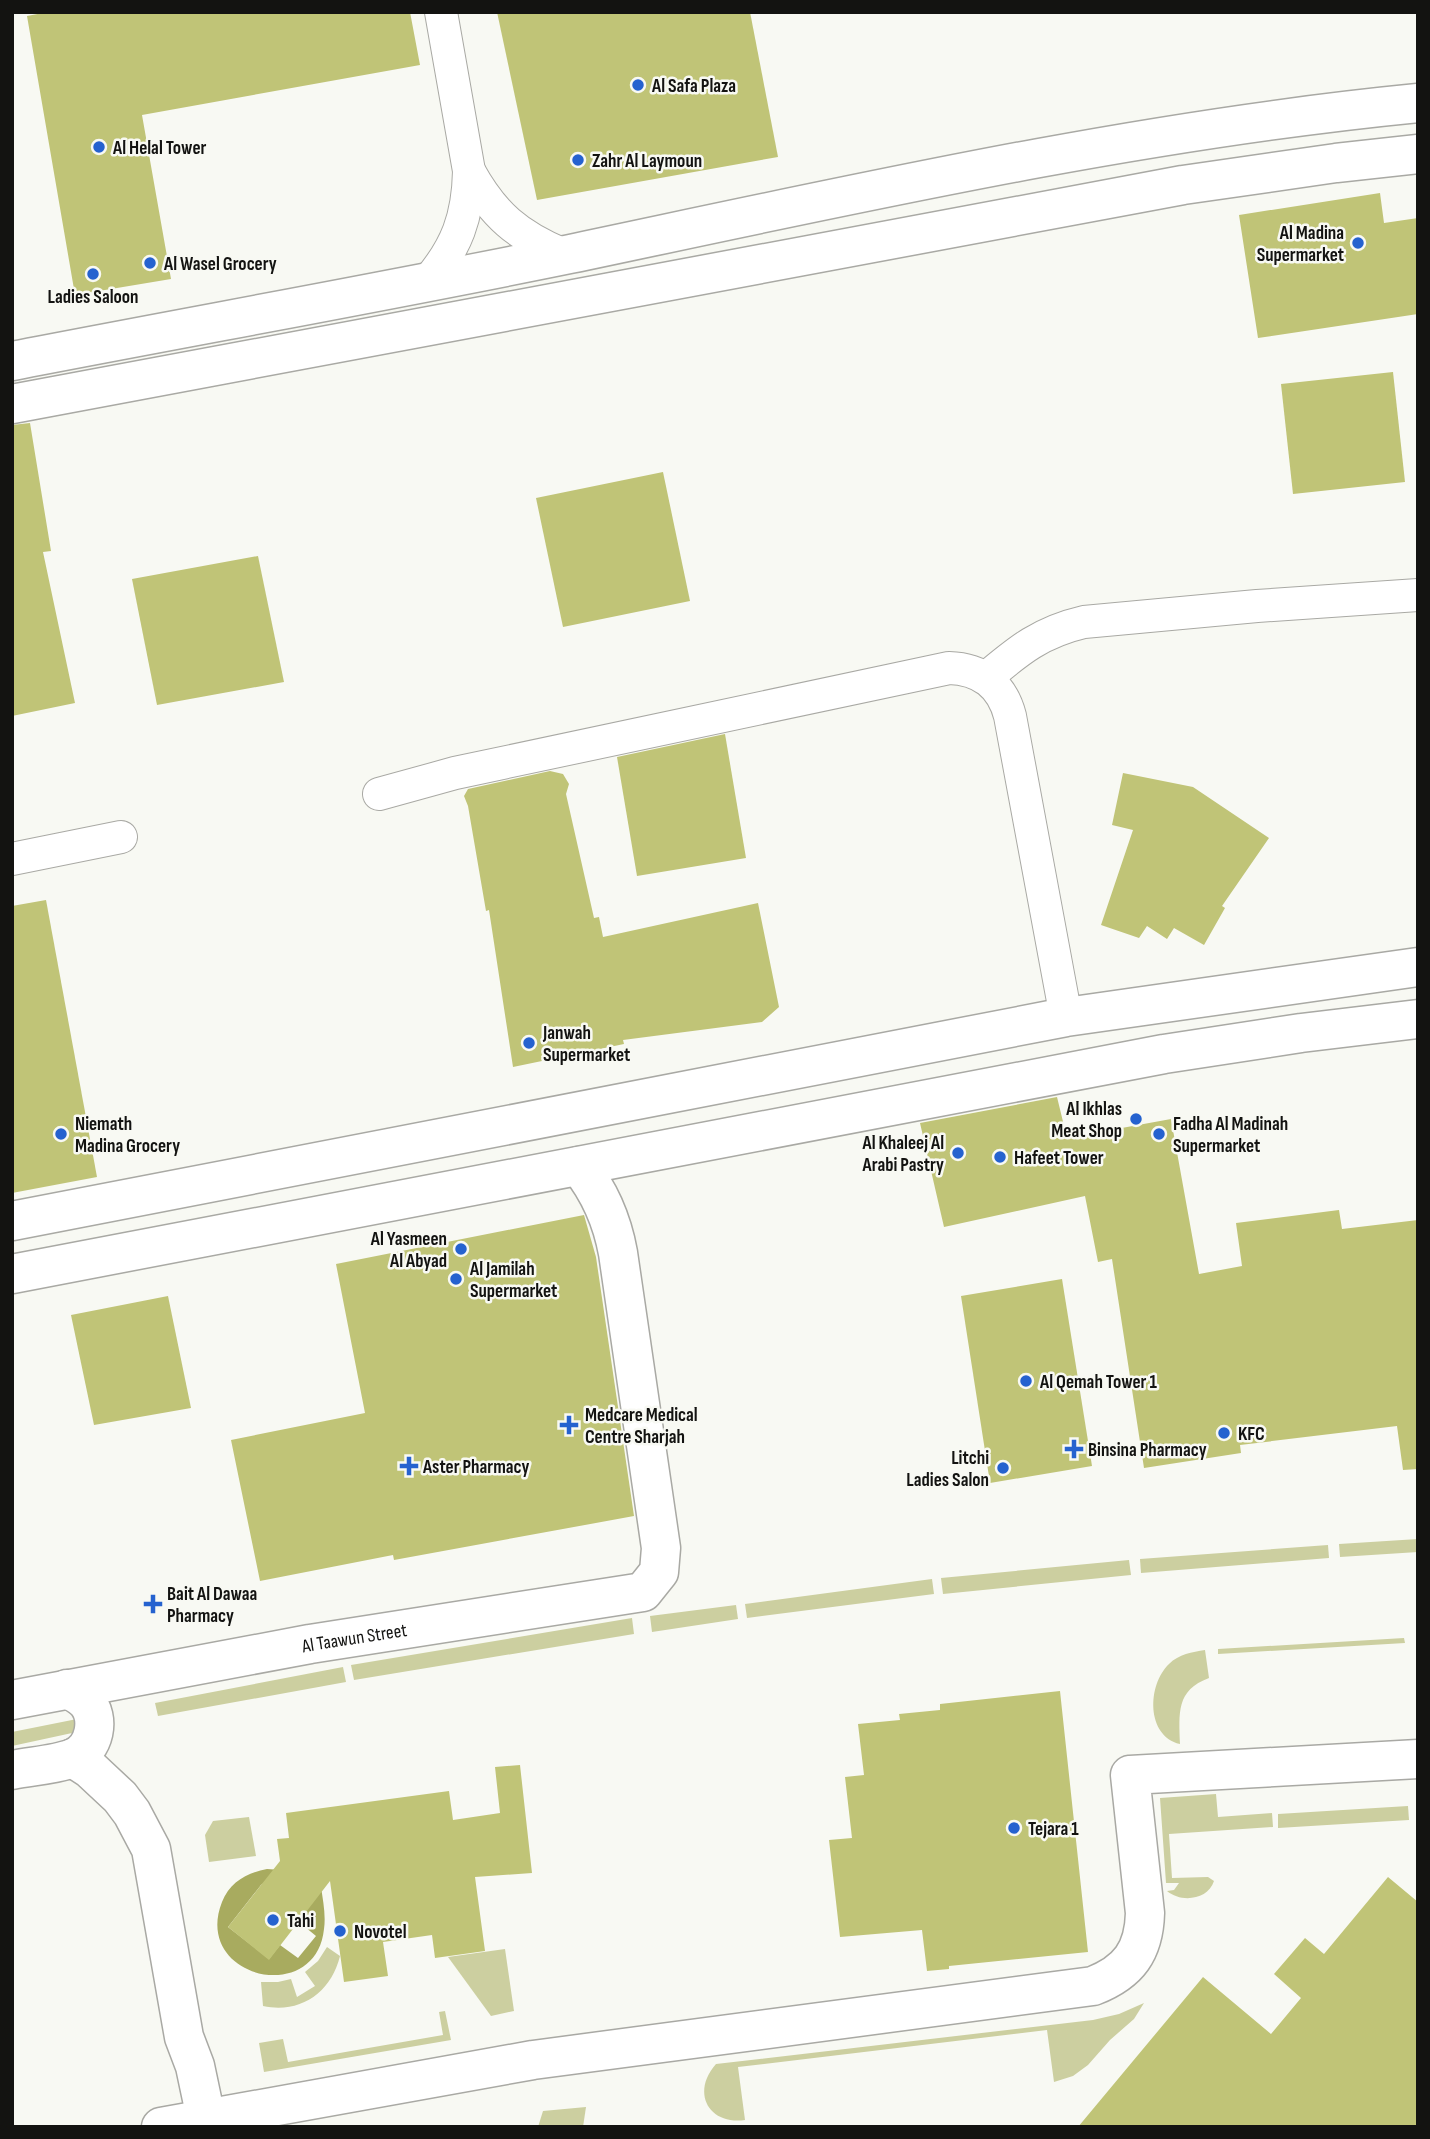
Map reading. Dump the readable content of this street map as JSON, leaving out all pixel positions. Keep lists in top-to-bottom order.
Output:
{
  "streets": {
    "street": ["Al Taawun Street"]
  },
  "places": {
    "other": [
      "Al Safa Plaza",
      "Al Helal Tower",
      "Zahr Al Laymoun",
      "Al Madina Supermarket",
      "Al Wasel Grocery",
      "Ladies Saloon",
      "Janwah Supermarket",
      "Al Ikhlas Meat Shop",
      "Niemath Madina Grocery",
      "Fadha Al Madinah Supermarket",
      "Al Khaleej Al Arabi Pastry",
      "Hafeet Tower",
      "Al Yasmeen Al Abyad",
      "Al Jamilah Supermarket",
      "Al Qemah Tower 1",
      "KFC",
      "Litchi Ladies Salon",
      "Tejara 1",
      "Tahi",
      "Novotel"
    ],
    "health": [
      "Medcare Medical Centre Sharjah",
      "Binsina Pharmacy",
      "Aster Pharmacy",
      "Bait Al Dawaa Pharmacy"
    ]
  }
}
